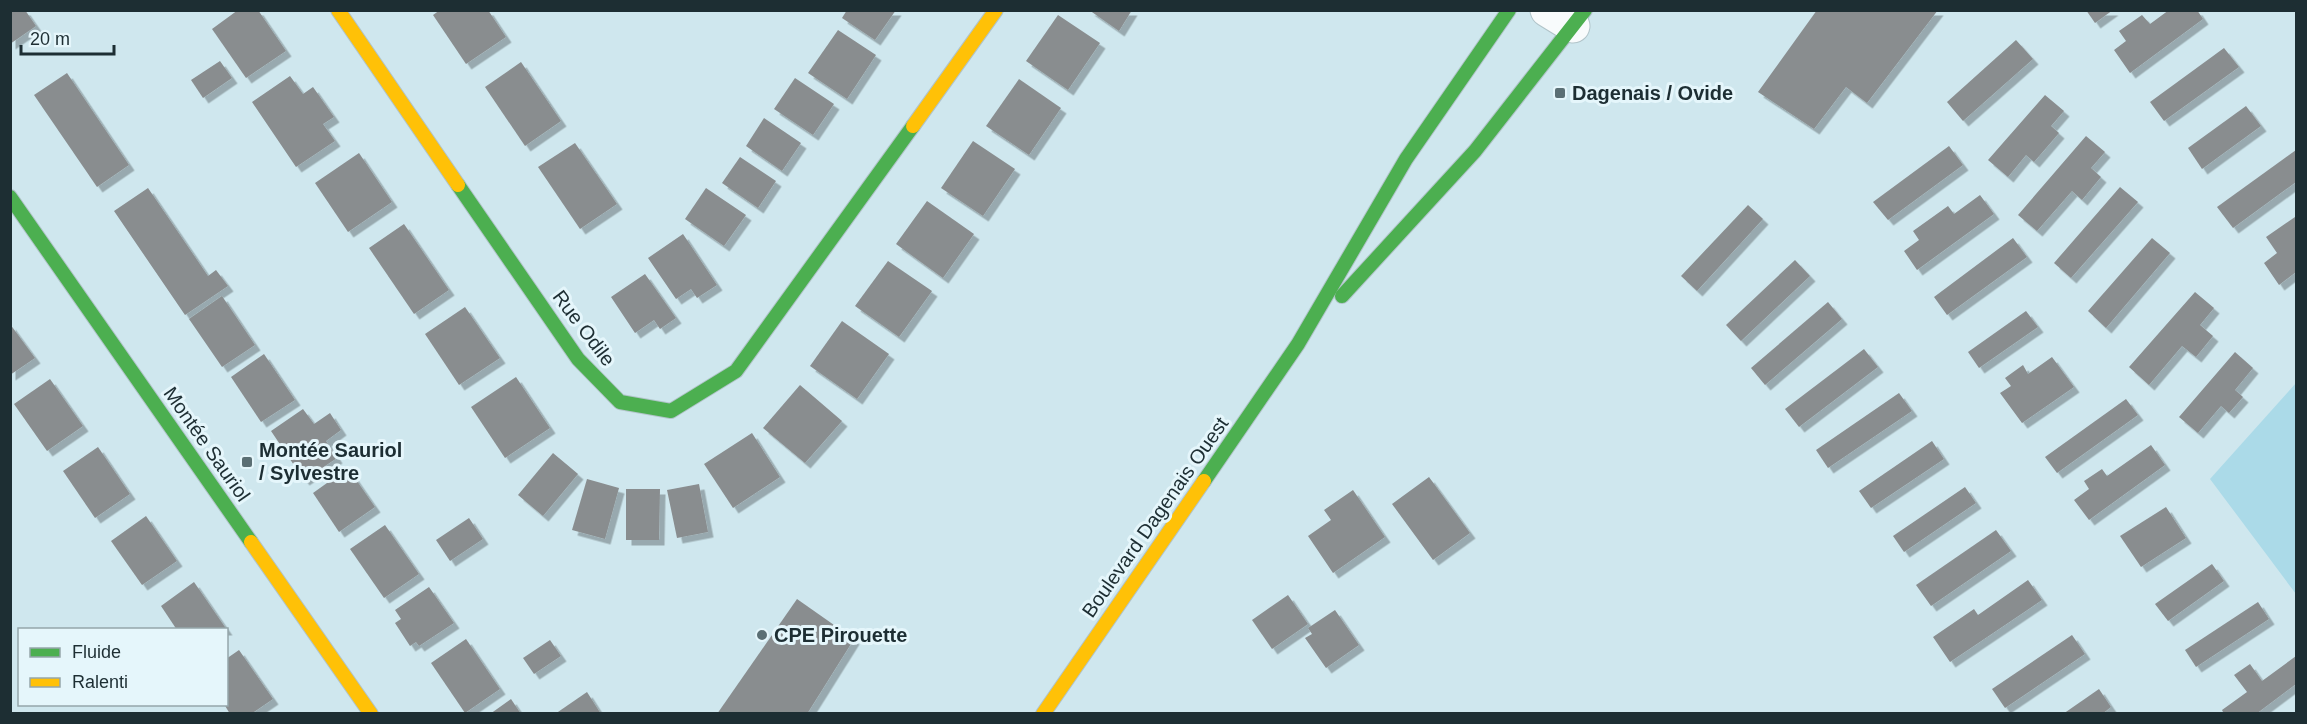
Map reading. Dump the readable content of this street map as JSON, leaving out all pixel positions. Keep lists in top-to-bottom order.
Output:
{
  "streets": {
    "street": ["Rue Odile", "Montée Sauriol", "Boulevard Dagenais Ouest"]
  },
  "places": {
    "transit": ["Dagenais / Ovide", "Montée Sauriol / Sylvestre"],
    "other": ["CPE Pirouette"]
  },
  "legend": ["Fluide", "Ralenti"],
  "scale_bar": "20 m"
}
